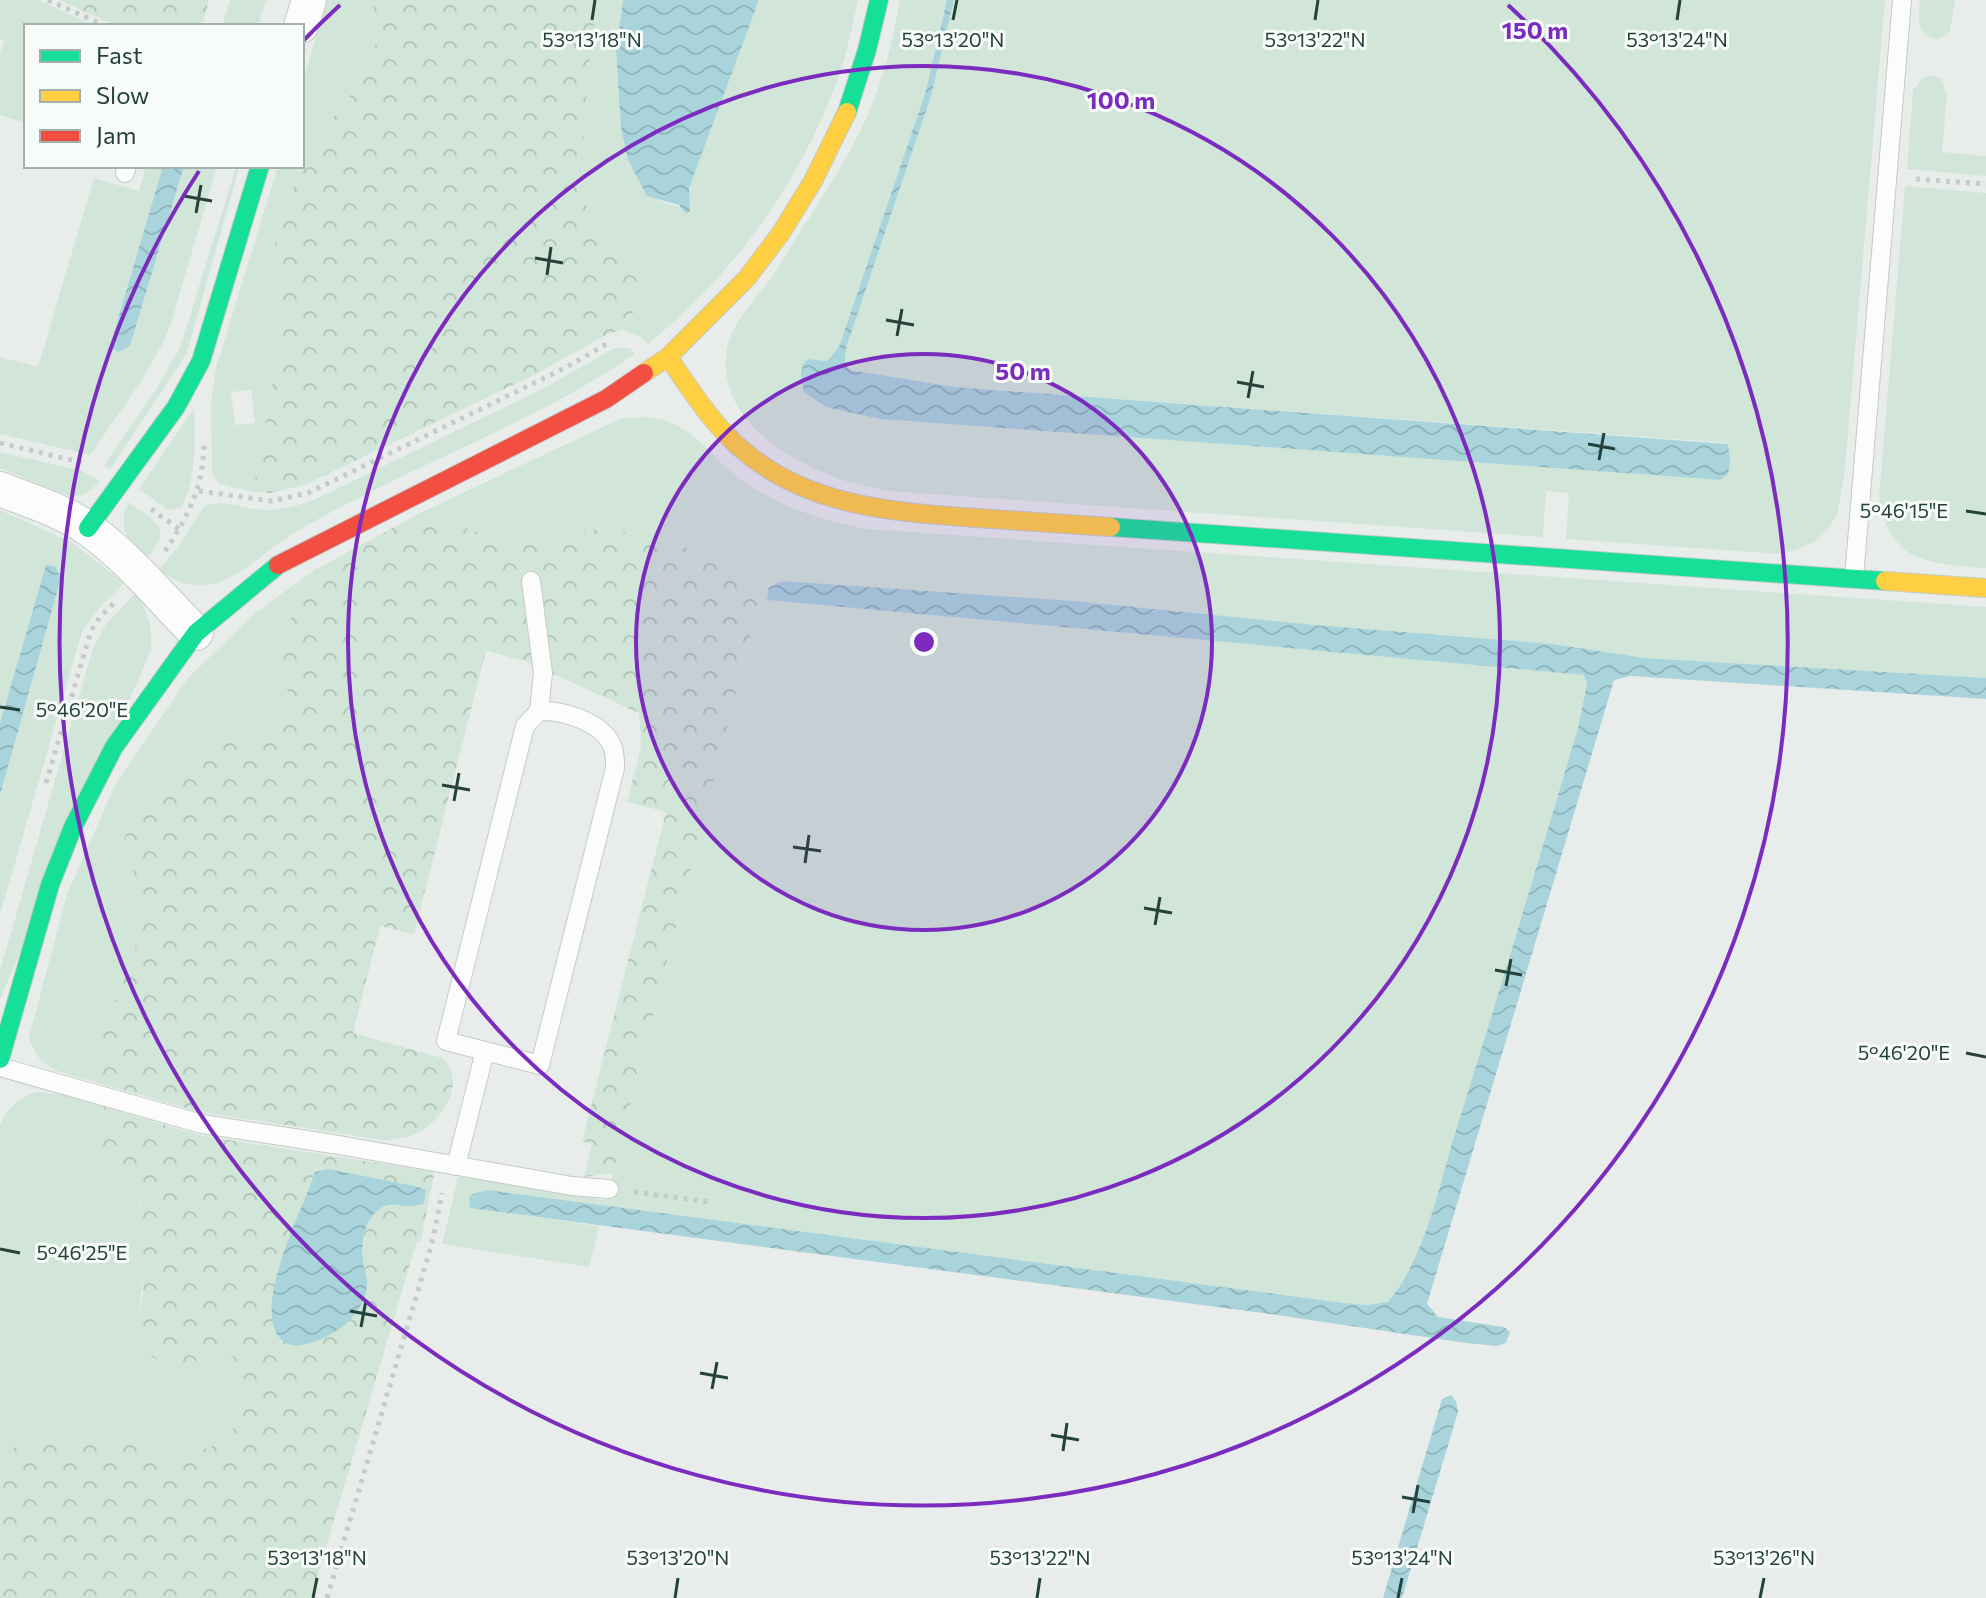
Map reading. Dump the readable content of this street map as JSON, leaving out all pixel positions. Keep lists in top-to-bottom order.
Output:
{
  "legend": ["Fast", "Slow", "Jam"],
  "coordinates": [
    "53°13'18\"N",
    "53°13'20\"N",
    "53°13'22\"N",
    "53°13'24\"N",
    "5°46'15\"E",
    "5°46'20\"E",
    "5°46'25\"E",
    "53°13'26\"N"
  ],
  "rings": ["150 m", "100 m", "50 m"]
}
